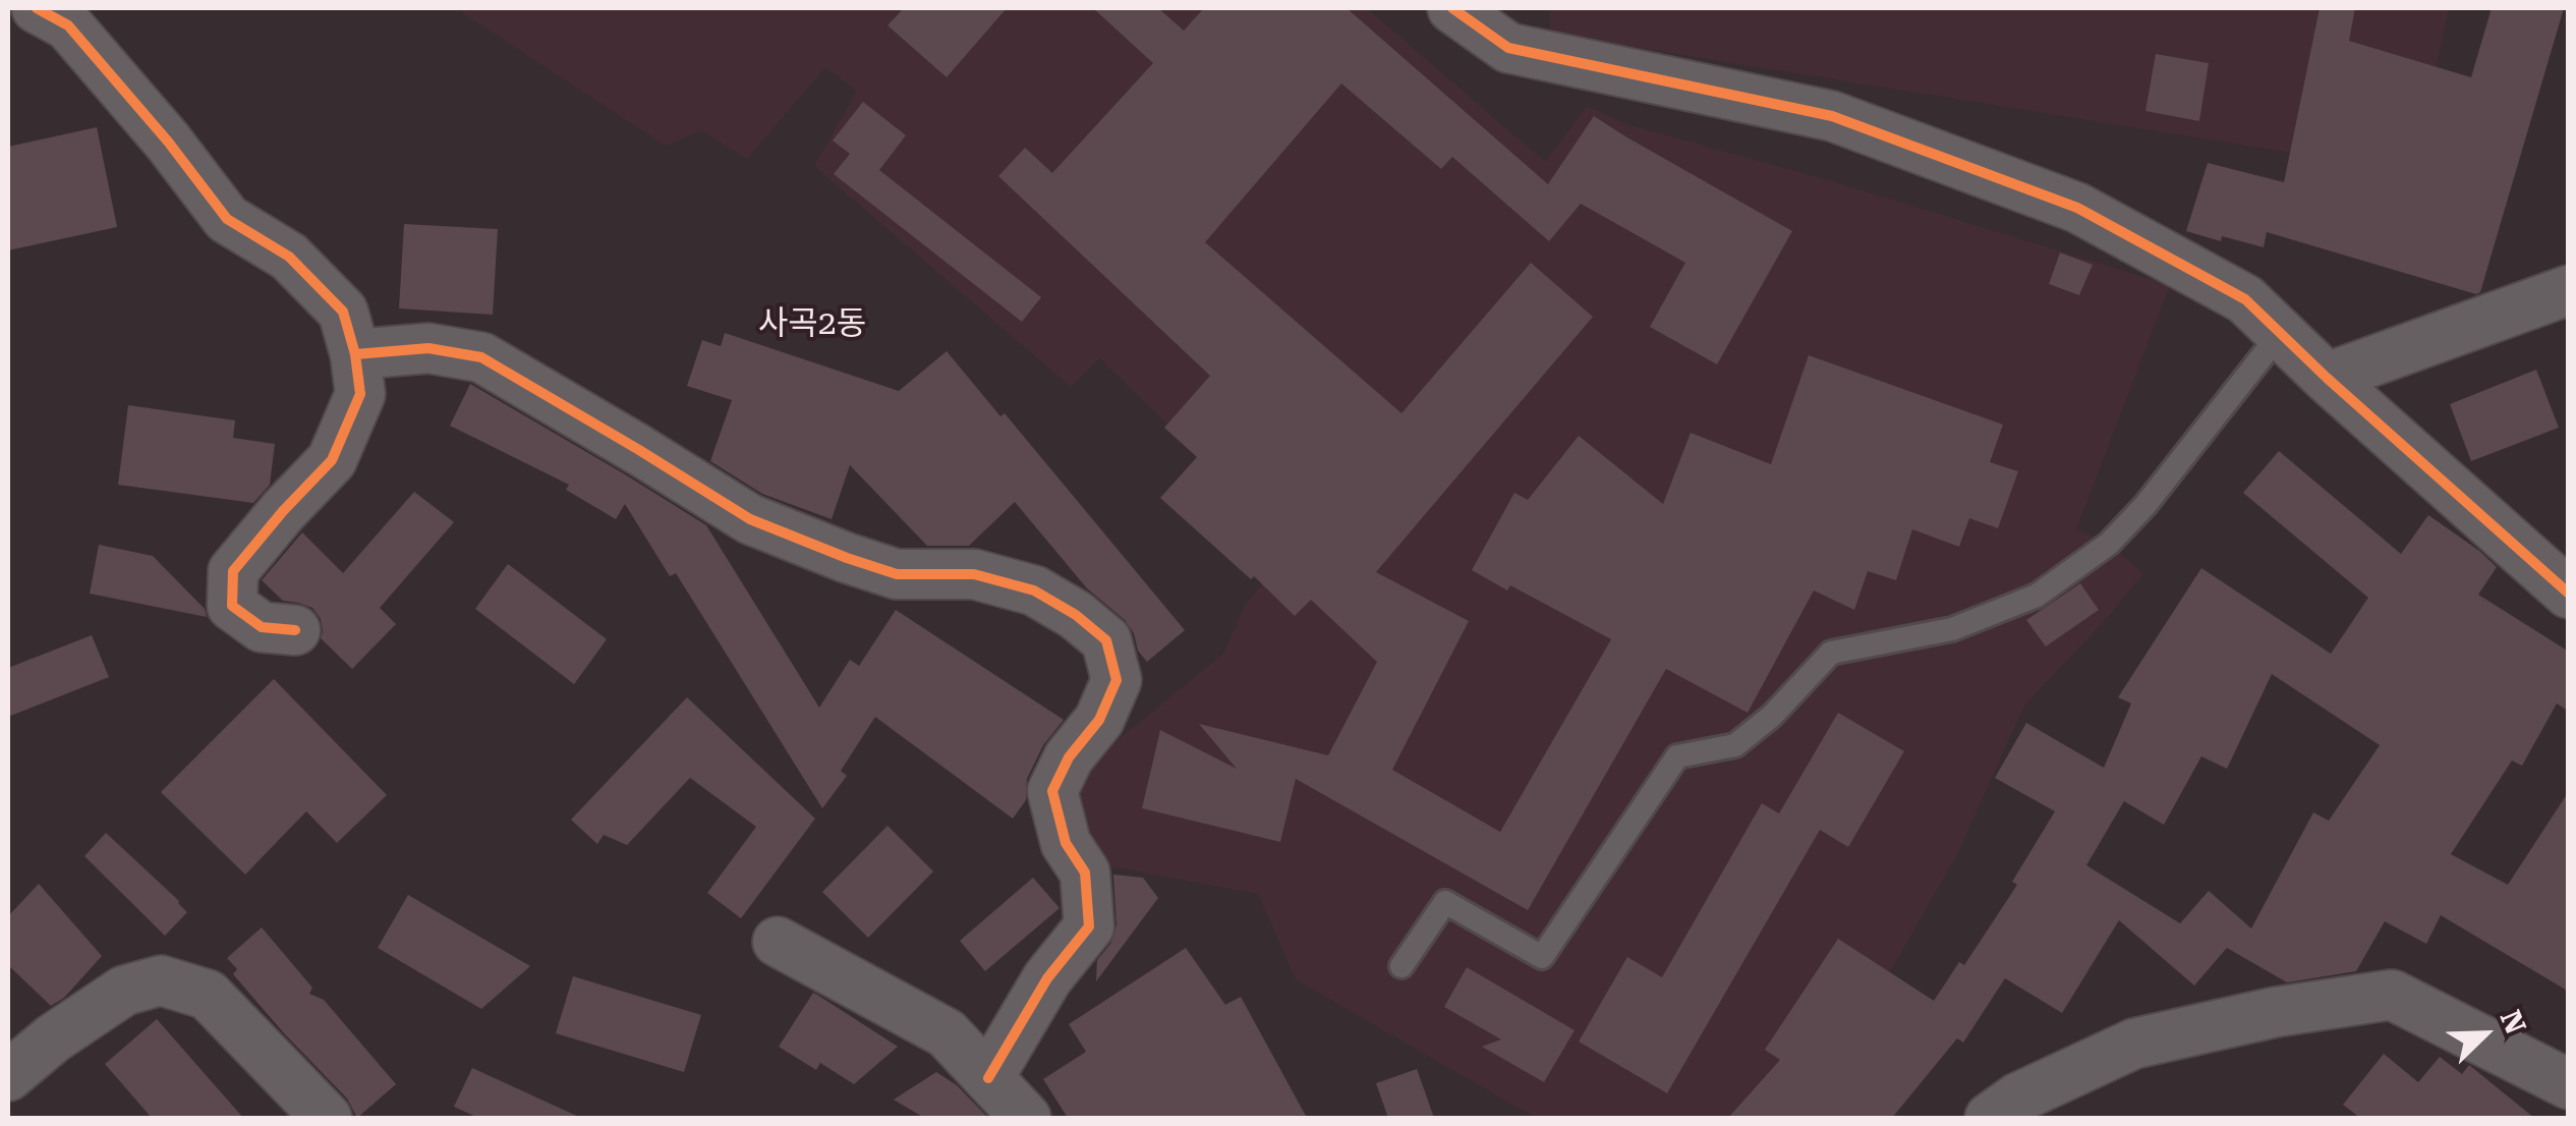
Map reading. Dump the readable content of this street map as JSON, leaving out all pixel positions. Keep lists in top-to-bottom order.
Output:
{
  "districts": ["사곡2동"],
  "north": "top right"
}
